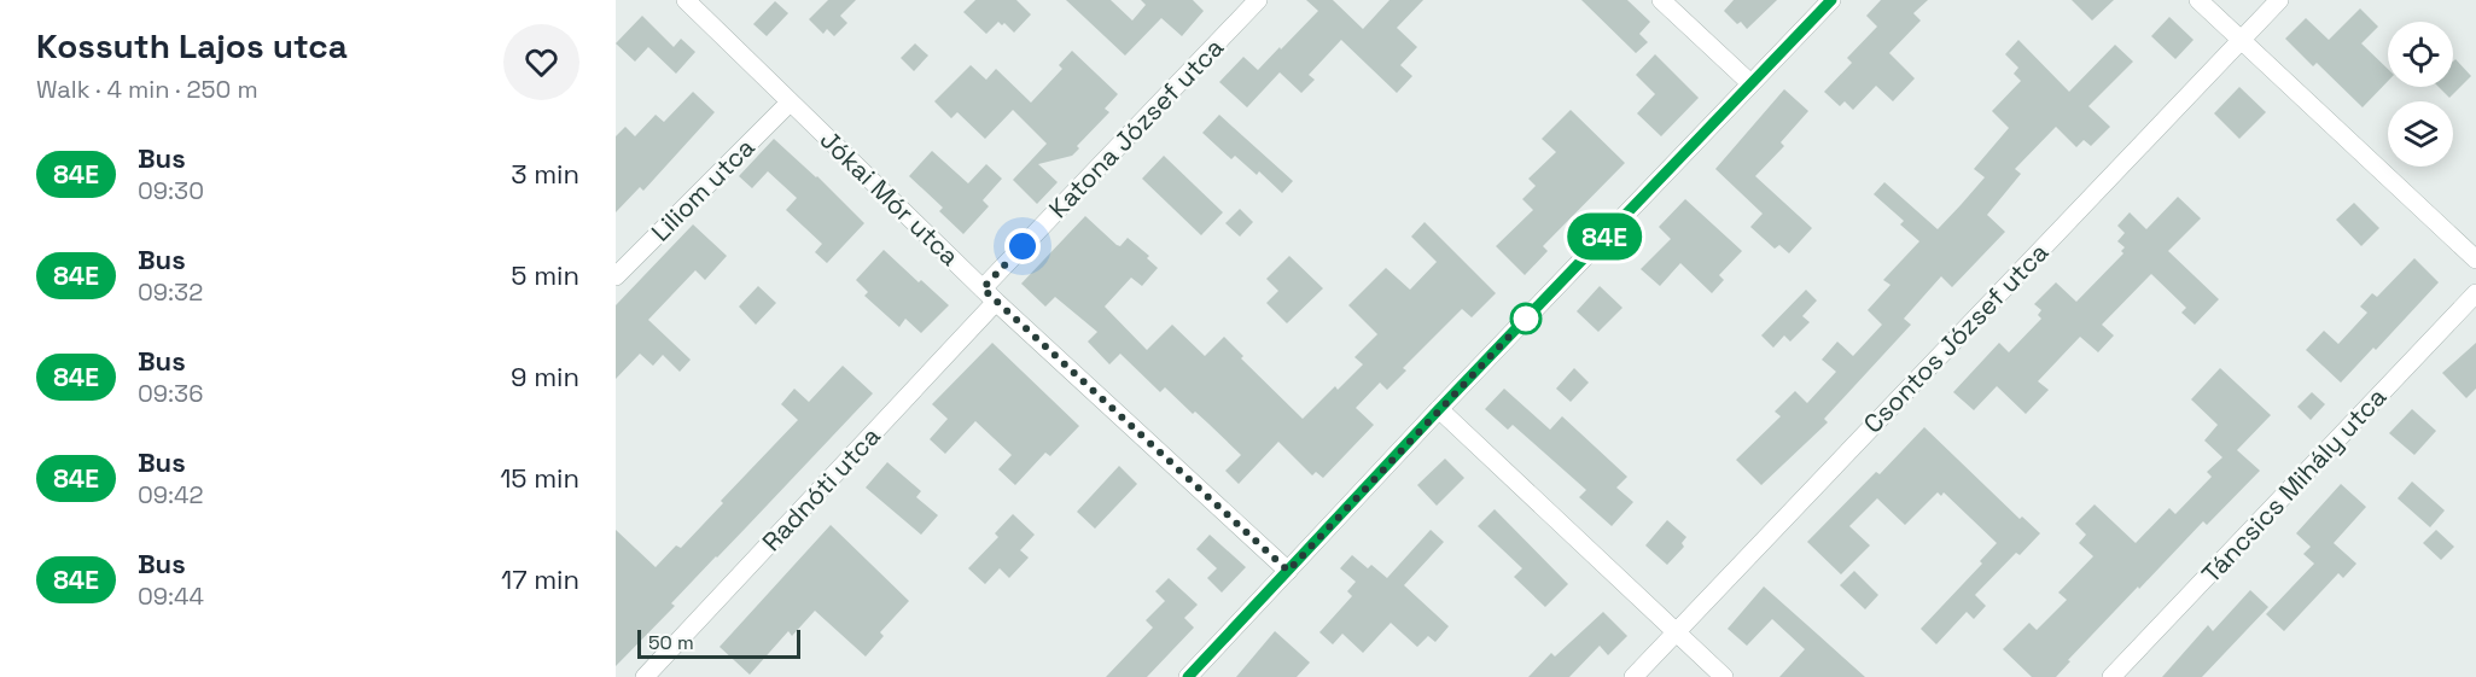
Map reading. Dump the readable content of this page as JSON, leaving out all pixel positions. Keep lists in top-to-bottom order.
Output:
{
  "streets": {
    "street": [
      "Katona József utca",
      "Liliom utca",
      "Jókai Mór utca",
      "Csontos József utca",
      "Táncsics Mihály utca",
      "Radnóti utca"
    ]
  },
  "crossings": [
    ["Katona József utca", "Jókai Mór utca"],
    ["Katona József utca", "Radnóti utca"],
    ["Liliom utca", "Jókai Mór utca"],
    ["Jókai Mór utca", "Radnóti utca"]
  ],
  "lines": ["bus line 84E"],
  "scale_bar": "50 m",
  "page": {
    "heading": ["Kossuth Lajos utca", "Walk · 4 min · 250 m"],
    "on_map": "84E",
    "list": [
      {
        "mark": "84E",
        "name": "Bus",
        "note": "09:30",
        "value": "3 min"
      },
      {
        "mark": "84E",
        "name": "Bus",
        "note": "09:32",
        "value": "5 min"
      },
      {
        "mark": "84E",
        "name": "Bus",
        "note": "09:36",
        "value": "9 min"
      },
      {
        "mark": "84E",
        "name": "Bus",
        "note": "09:42",
        "value": "15 min"
      },
      {
        "mark": "84E",
        "name": "Bus",
        "note": "09:44",
        "value": "17 min"
      }
    ],
    "scale": "50 m"
  }
}
